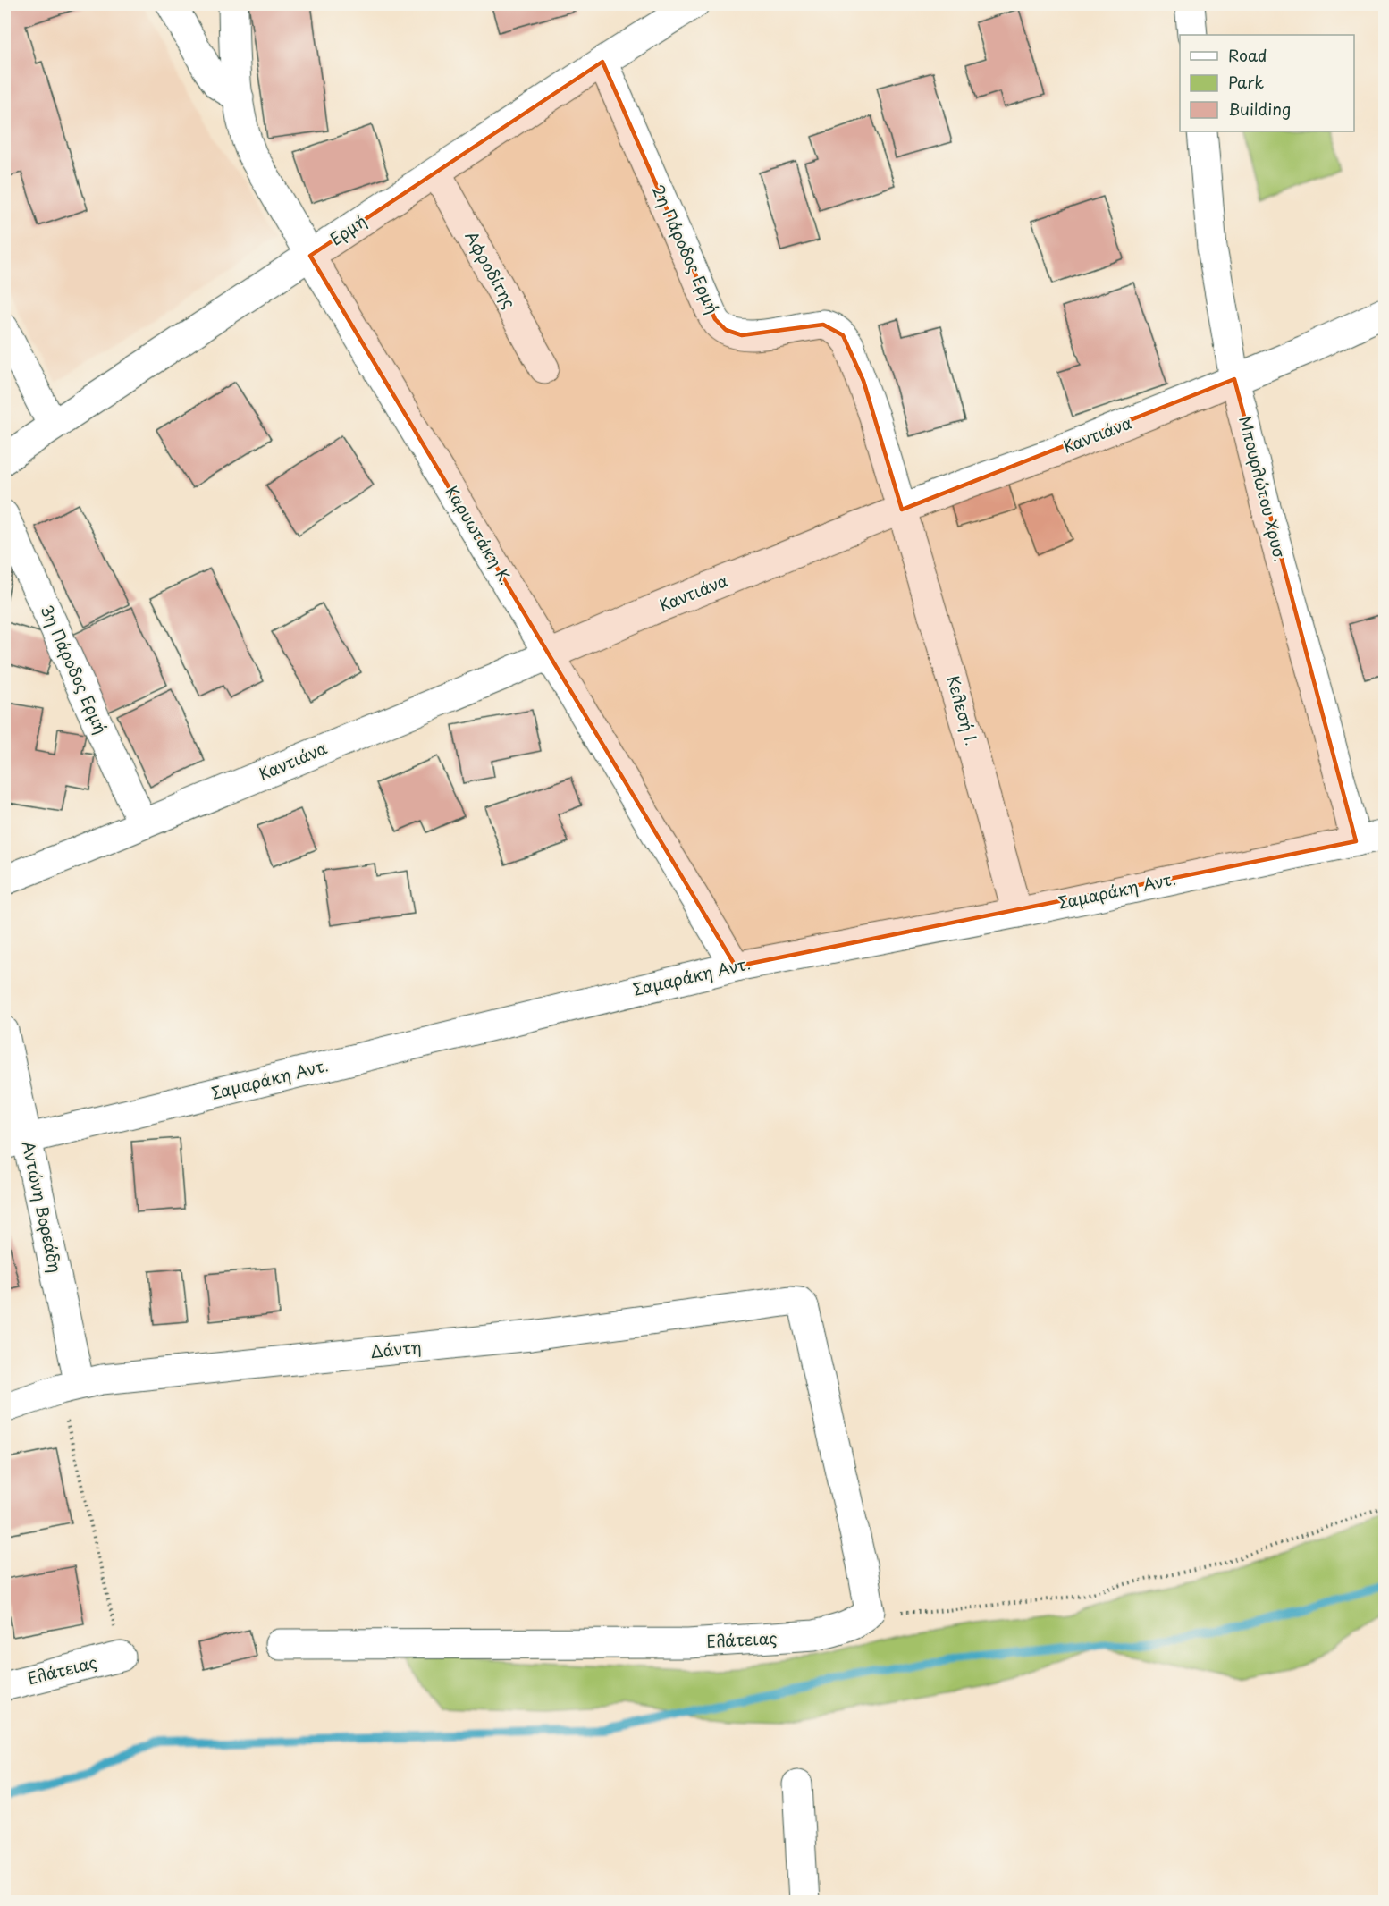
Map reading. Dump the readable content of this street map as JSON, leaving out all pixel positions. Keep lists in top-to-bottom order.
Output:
{
  "streets": {
    "street": [
      "Ερμή",
      "2η Πάροδος Ερμή",
      "Αφροδίτης",
      "Καντιάνα",
      "Μπουρλώτου Χρυσ.",
      "Καρυωτάκη Κ.",
      "3η Πάροδος Ερμή",
      "Κελεσή Ι.",
      "Σαμαράκη Αντ.",
      "Αντώνη Βορεάδη",
      "Δάντη",
      "Ελάτειας"
    ]
  },
  "crossings": [
    ["Ερμή", "2η Πάροδος Ερμή"],
    ["Ερμή", "Αφροδίτης"],
    ["Ερμή", "Καρυωτάκη Κ."],
    ["2η Πάροδος Ερμή", "Καντιάνα"],
    ["2η Πάροδος Ερμή", "Κελεσή Ι."],
    ["Καντιάνα", "Μπουρλώτου Χρυσ."],
    ["Καντιάνα", "Καρυωτάκη Κ."],
    ["Καντιάνα", "3η Πάροδος Ερμή"],
    ["Καντιάνα", "Κελεσή Ι."],
    ["Μπουρλώτου Χρυσ.", "Σαμαράκη Αντ."],
    ["Καρυωτάκη Κ.", "Σαμαράκη Αντ."],
    ["Κελεσή Ι.", "Σαμαράκη Αντ."],
    ["Σαμαράκη Αντ.", "Αντώνη Βορεάδη"],
    ["Αντώνη Βορεάδη", "Δάντη"],
    ["Δάντη", "Ελάτειας"]
  ],
  "legend": ["Road", "Park", "Building"]
}
